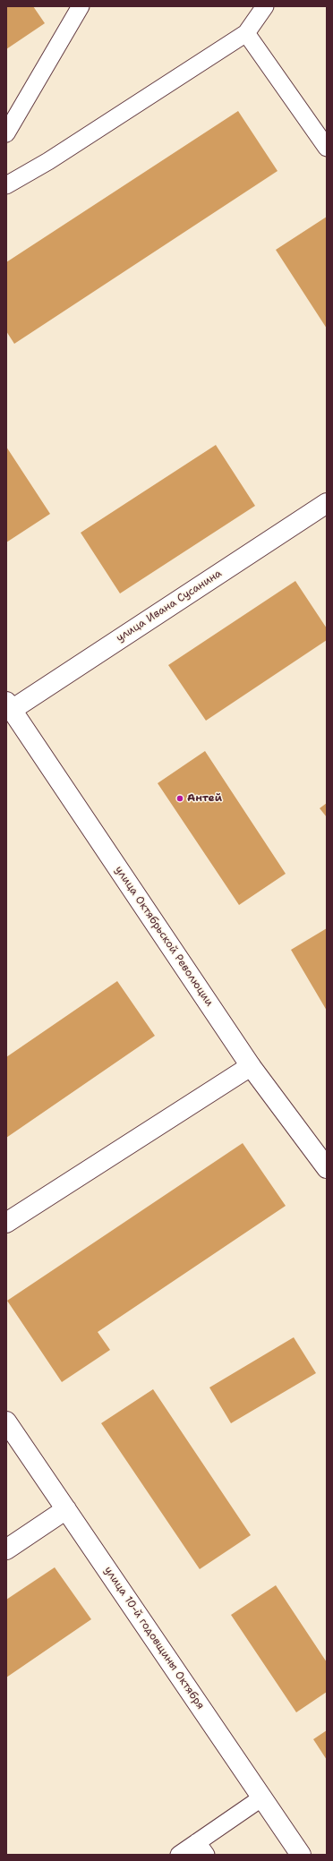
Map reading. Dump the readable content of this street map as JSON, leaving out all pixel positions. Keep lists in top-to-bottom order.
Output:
{
  "streets": {
    "street": ["улица Ивана Сусанина", "улица Октябрьской Революции", "улица 10-й годовщины Октября"]
  },
  "crossings": [
    ["улица Ивана Сусанина", "улица Октябрьской Революции"]
  ],
  "places": ["Антей"]
}
